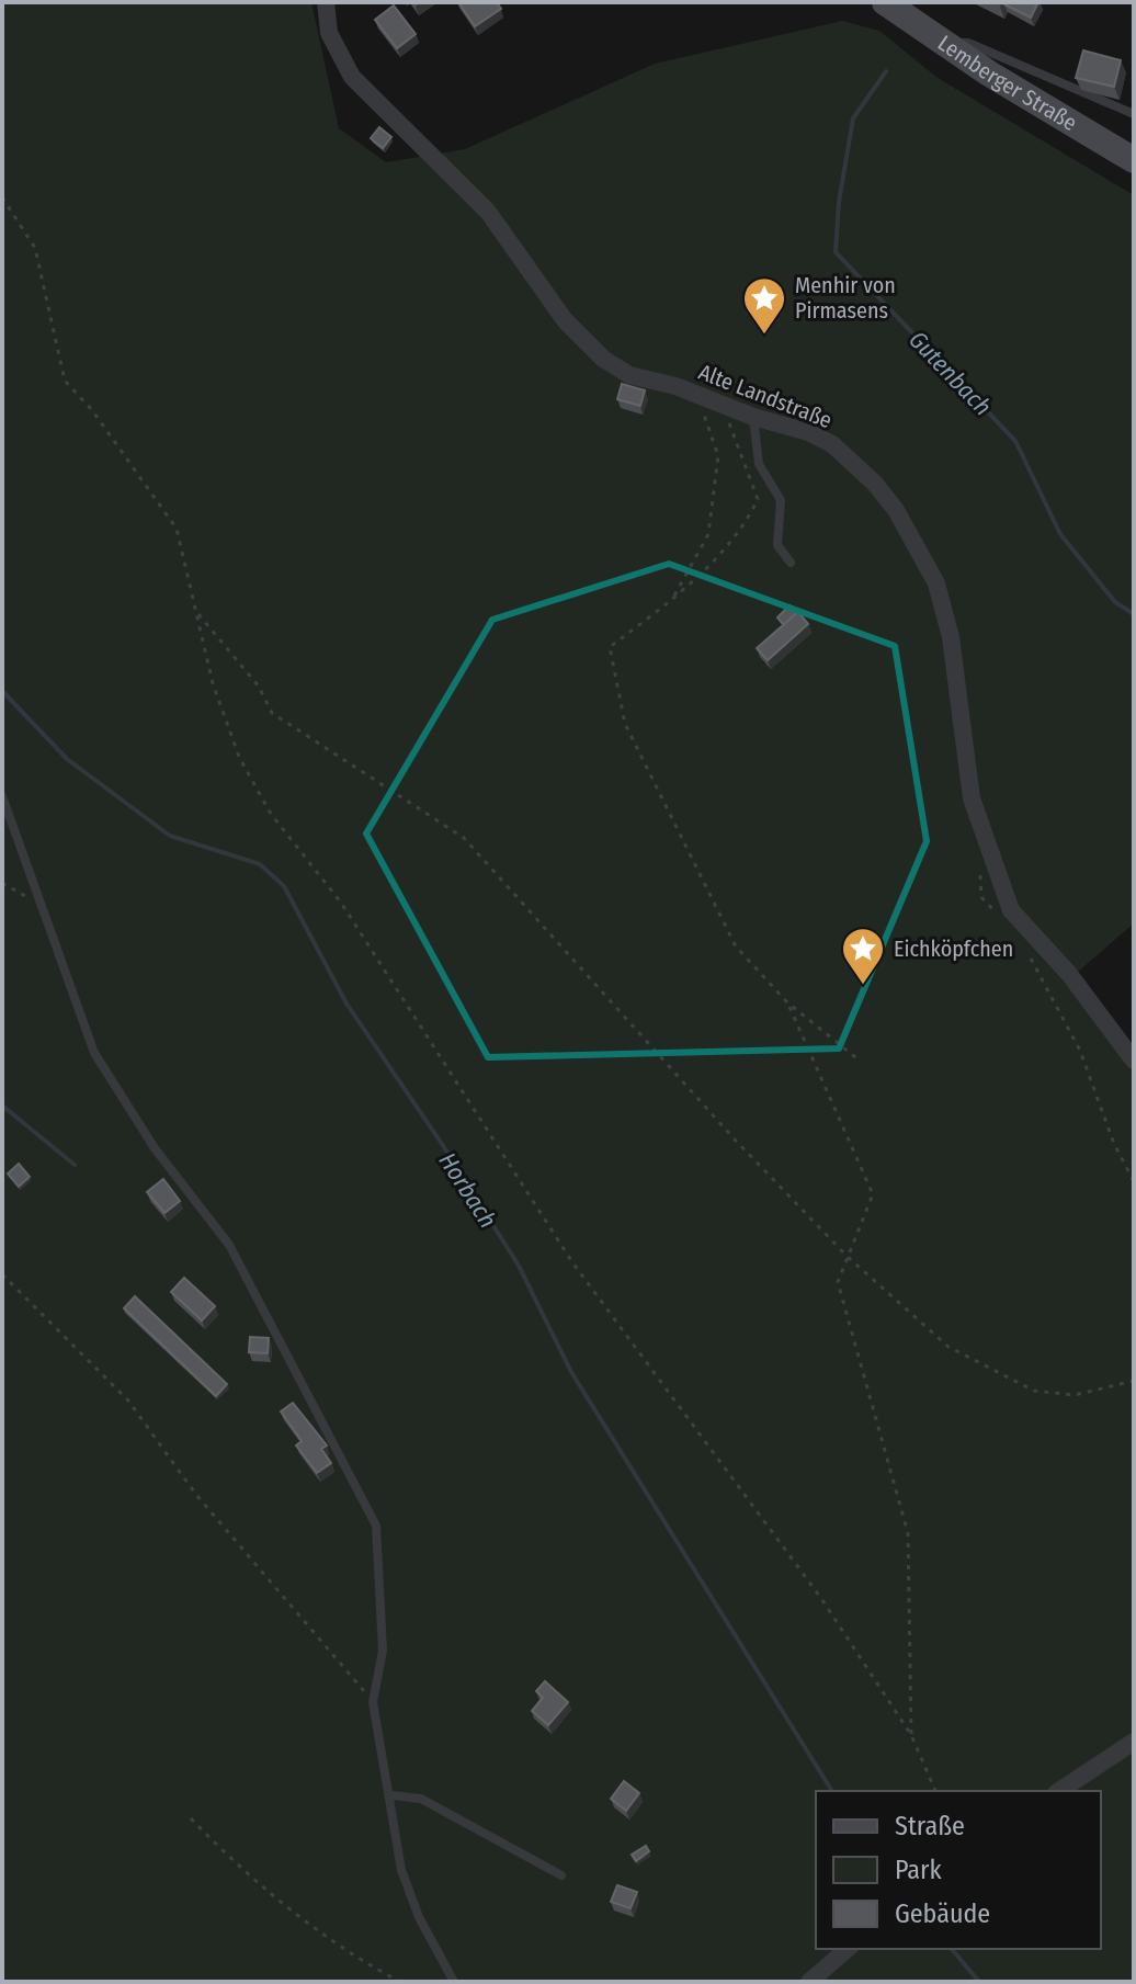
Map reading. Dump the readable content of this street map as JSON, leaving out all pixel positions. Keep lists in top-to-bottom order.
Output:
{
  "streets": {
    "main road": ["Lemberger Straße"],
    "street": ["Alte Landstraße"]
  },
  "water": ["Gutenbach", "Horbach"],
  "places": {
    "place": ["Menhir von Pirmasens", "Eichköpfchen"]
  },
  "legend": ["Straße", "Park", "Gebäude"]
}
